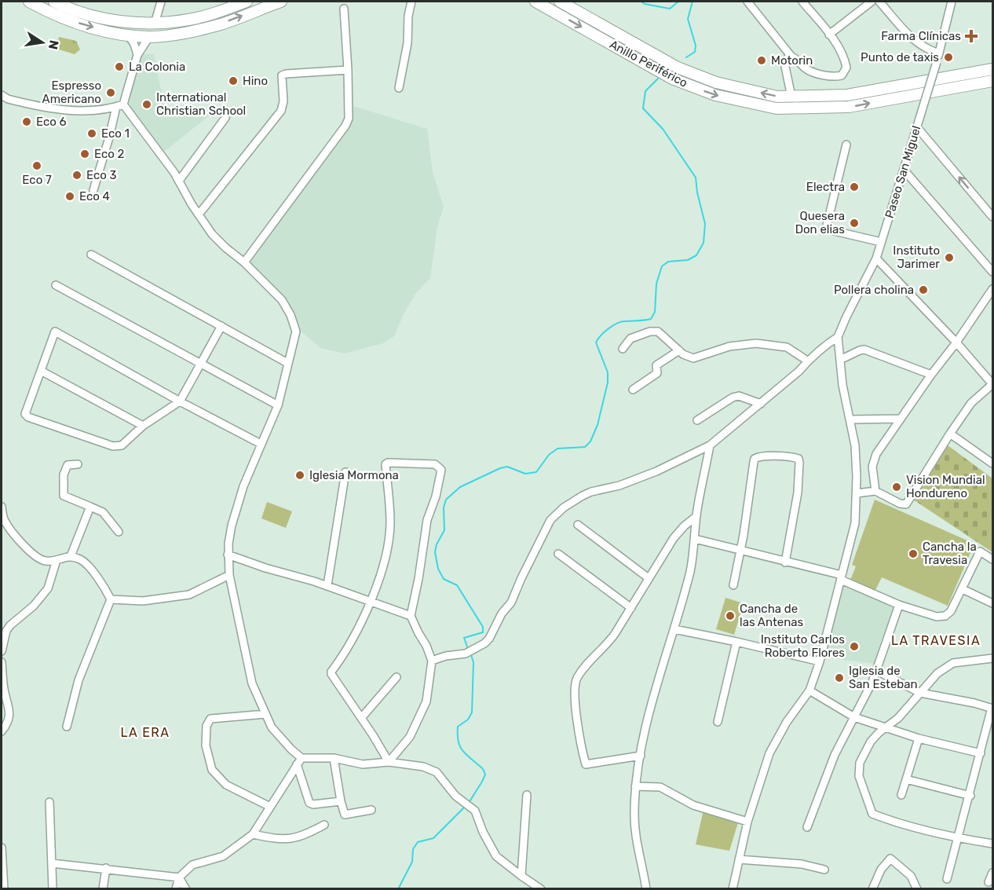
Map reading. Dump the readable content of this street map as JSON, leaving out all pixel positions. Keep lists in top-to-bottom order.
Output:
{
  "streets": {
    "highway": ["Anillo Periférico"],
    "street": ["Paseo San Miguel"]
  },
  "districts": ["LA TRAVESIA", "LA ERA"],
  "places": {
    "health": ["Farma Clínicas"],
    "other": [
      "Punto de taxis",
      "Motorin",
      "La Colonia",
      "Hino",
      "Espresso Americano",
      "International Christian School",
      "Eco 6",
      "Eco 1",
      "Eco 2",
      "Eco 7",
      "Eco 3",
      "Electra",
      "Eco 4",
      "Quesera Don elias",
      "Instituto Jarimer",
      "Pollera cholina",
      "Iglesia Mormona",
      "Vision Mundial Hondureno",
      "Cancha la Travesia",
      "Cancha de las Antenas",
      "Instituto Carlos Roberto Flores",
      "Iglesia de San Esteban"
    ]
  },
  "north": "right"
}
